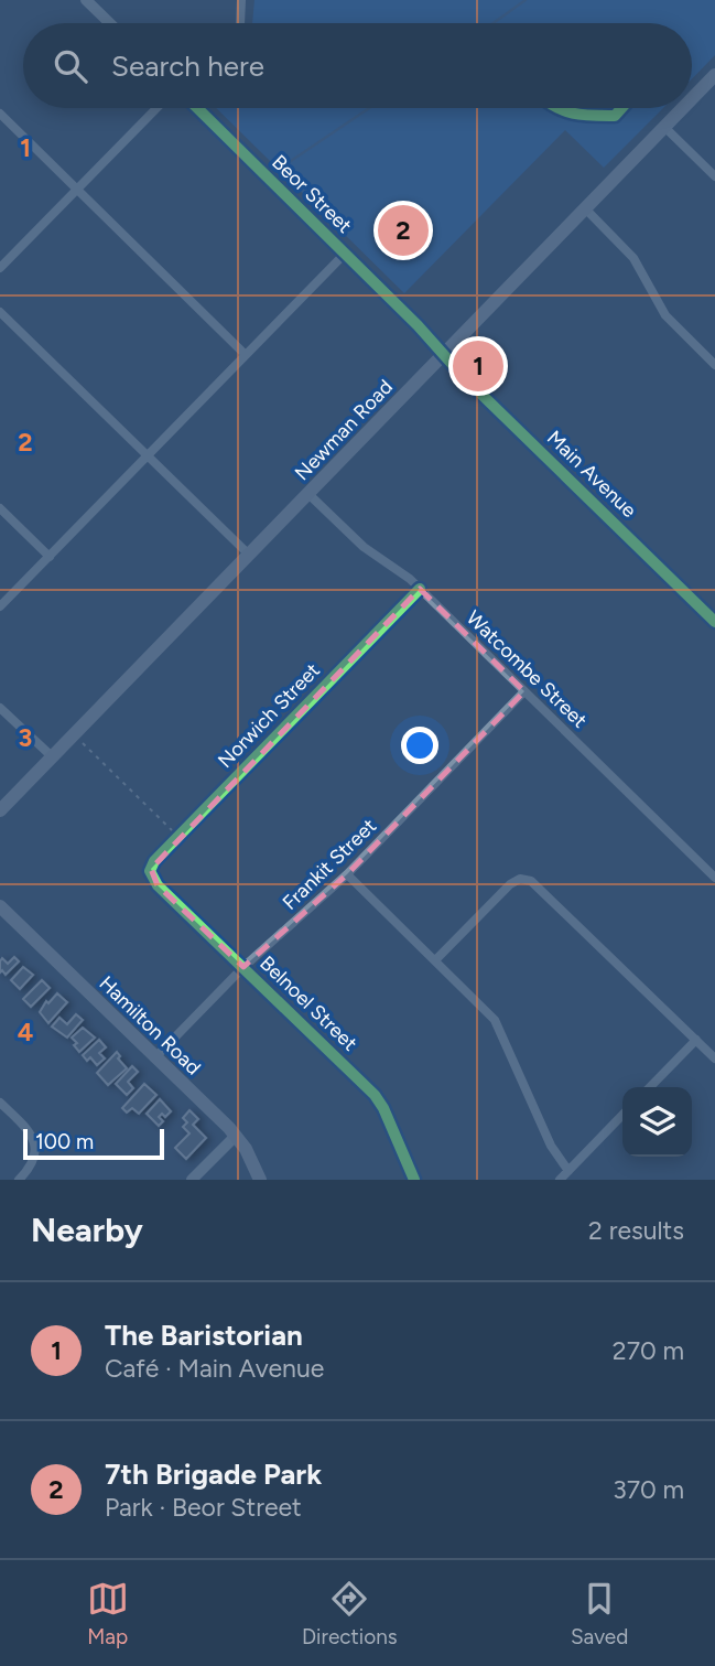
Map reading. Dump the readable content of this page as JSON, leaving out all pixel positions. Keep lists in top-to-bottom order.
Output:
{
  "streets": {
    "main road": ["Newman Road", "Hamilton Road"],
    "street": [
      "Beor Street",
      "Main Avenue",
      "Watcombe Street",
      "Norwich Street",
      "Frankit Street",
      "Belnoel Street"
    ]
  },
  "crossings": [
    ["Beor Street", "Newman Road"],
    ["Beor Street", "Main Avenue"],
    ["Newman Road", "Main Avenue"],
    ["Newman Road", "Watcombe Street"],
    ["Watcombe Street", "Norwich Street"],
    ["Watcombe Street", "Frankit Street"],
    ["Norwich Street", "Belnoel Street"],
    ["Frankit Street", "Belnoel Street"],
    ["Frankit Street", "Hamilton Road"]
  ],
  "scale_bar": "100 m",
  "page": {
    "search": "Search here",
    "pins": ["2", "1"],
    "scale": "100 m",
    "heading": ["Nearby", "2 results"],
    "list": [
      {
        "mark": "1",
        "name": "The Baristorian",
        "note": "Café · Main Avenue",
        "value": "270 m"
      },
      {
        "mark": "2",
        "name": "7th Brigade Park",
        "note": "Park · Beor Street",
        "value": "370 m"
      }
    ],
    "nav": ["Map", "Directions", "Saved"]
  },
  "grid": {
    "rows": [
      "1",
      "2",
      "3",
      "4"
    ]
  }
}
